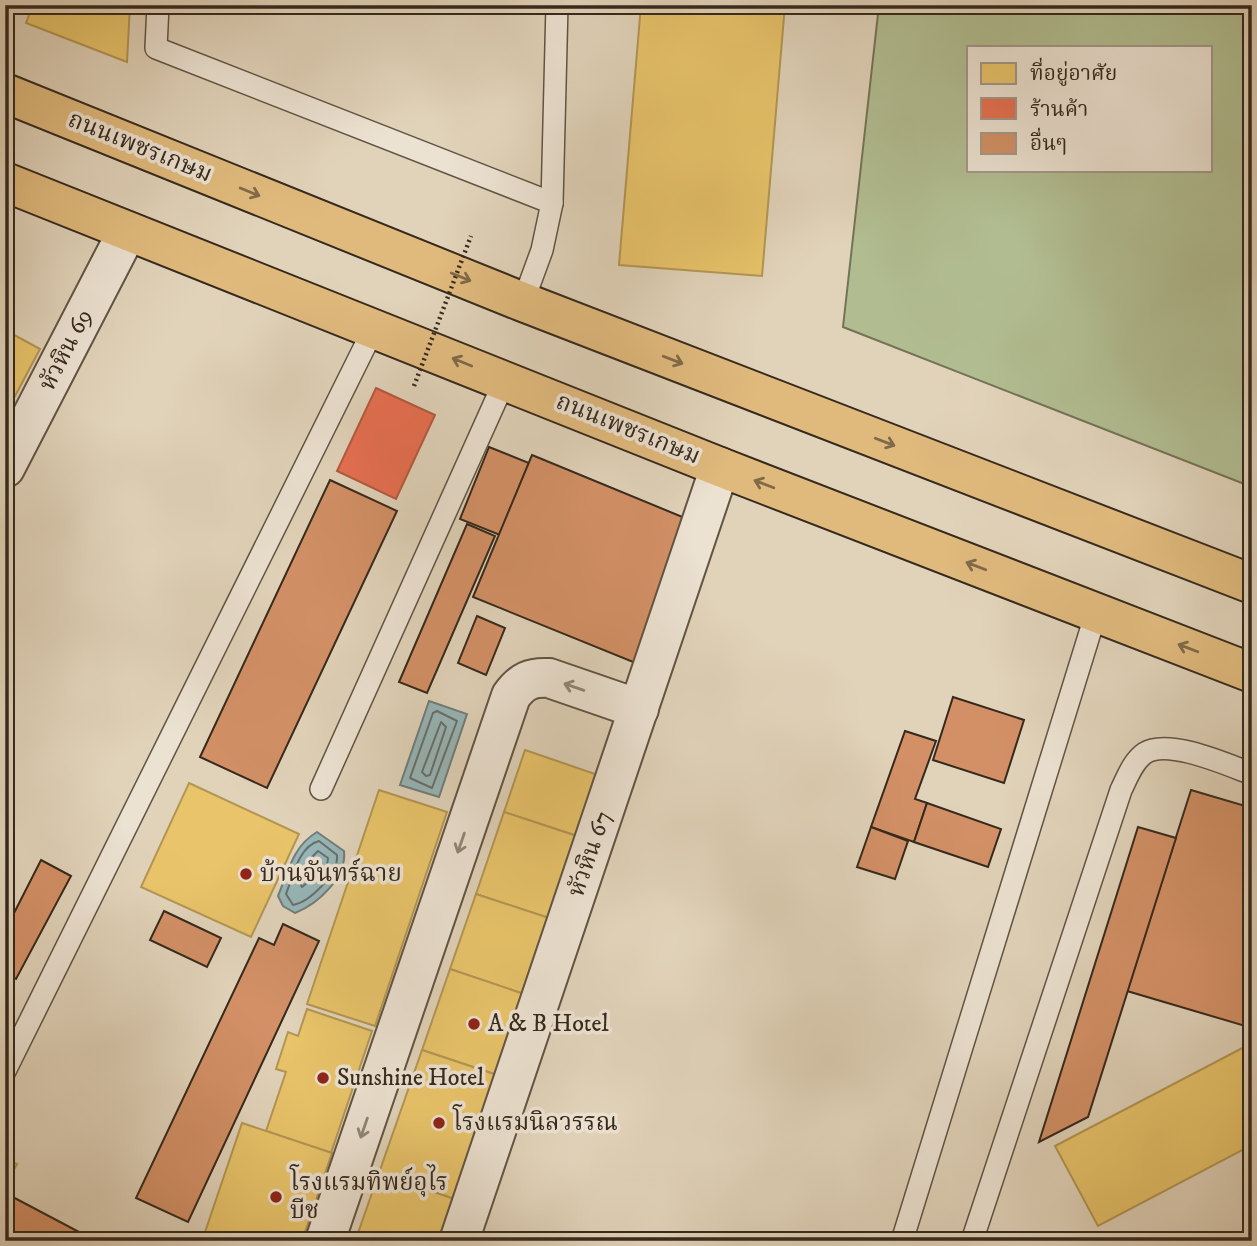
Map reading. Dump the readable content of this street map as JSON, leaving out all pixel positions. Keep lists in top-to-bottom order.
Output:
{
  "streets": {
    "main road": ["ถนนเพชรเกษม"],
    "street": ["หัวหิน 69", "หัวหิน 67"]
  },
  "crossings": [
    ["ถนนเพชรเกษม", "หัวหิน 69"],
    ["ถนนเพชรเกษม", "หัวหิน 67"]
  ],
  "places": [
    "บ้านจันทร์ฉาย",
    "A & B Hotel",
    "Sunshine Hotel",
    "โรงแรมนิลวรรณ",
    "โรงแรมทิพย์อุไร บีช"
  ],
  "legend": ["ที่อยู่อาศัย", "ร้านค้า", "อื่นๆ"]
}
